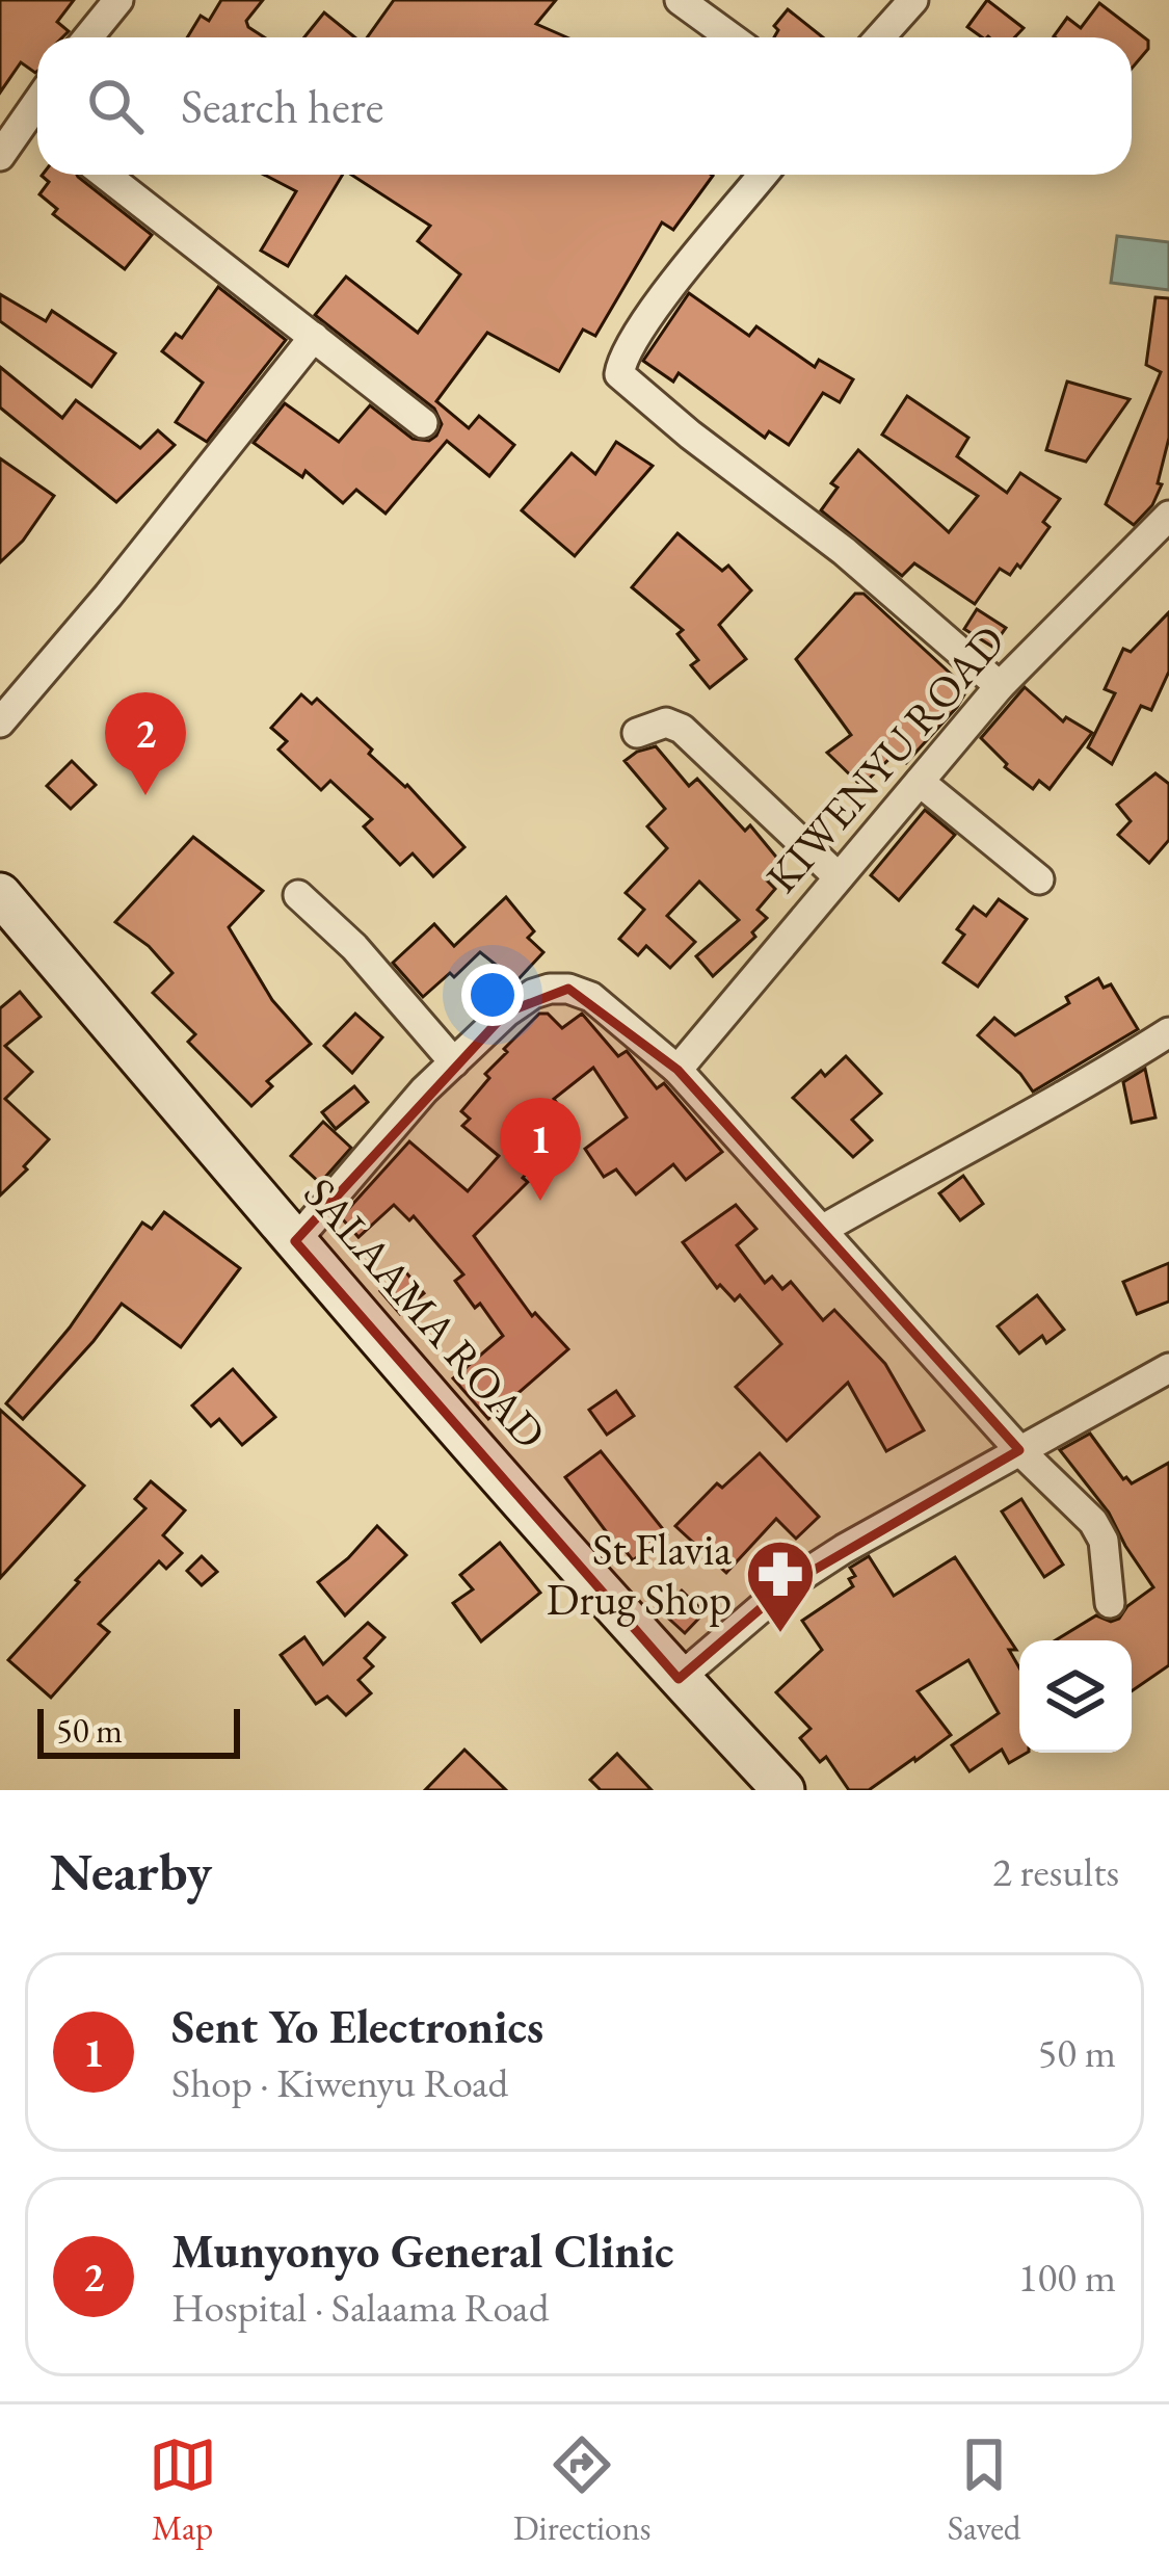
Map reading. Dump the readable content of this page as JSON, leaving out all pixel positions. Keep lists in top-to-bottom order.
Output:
{
  "streets": {
    "main road": ["SALAAMA ROAD"],
    "street": ["KIWENYU ROAD"]
  },
  "places": {
    "pharmacy": ["St Flavia Drug Shop"]
  },
  "scale_bar": "50 m",
  "page": {
    "search": "Search here",
    "pins": ["2", "1"],
    "scale": "50 m",
    "heading": ["Nearby", "2 results"],
    "list": [
      {
        "mark": "1",
        "name": "Sent Yo Electronics",
        "note": "Shop · Kiwenyu Road",
        "value": "50 m"
      },
      {
        "mark": "2",
        "name": "Munyonyo General Clinic",
        "note": "Hospital · Salaama Road",
        "value": "100 m"
      }
    ],
    "nav": ["Map", "Directions", "Saved"]
  }
}
